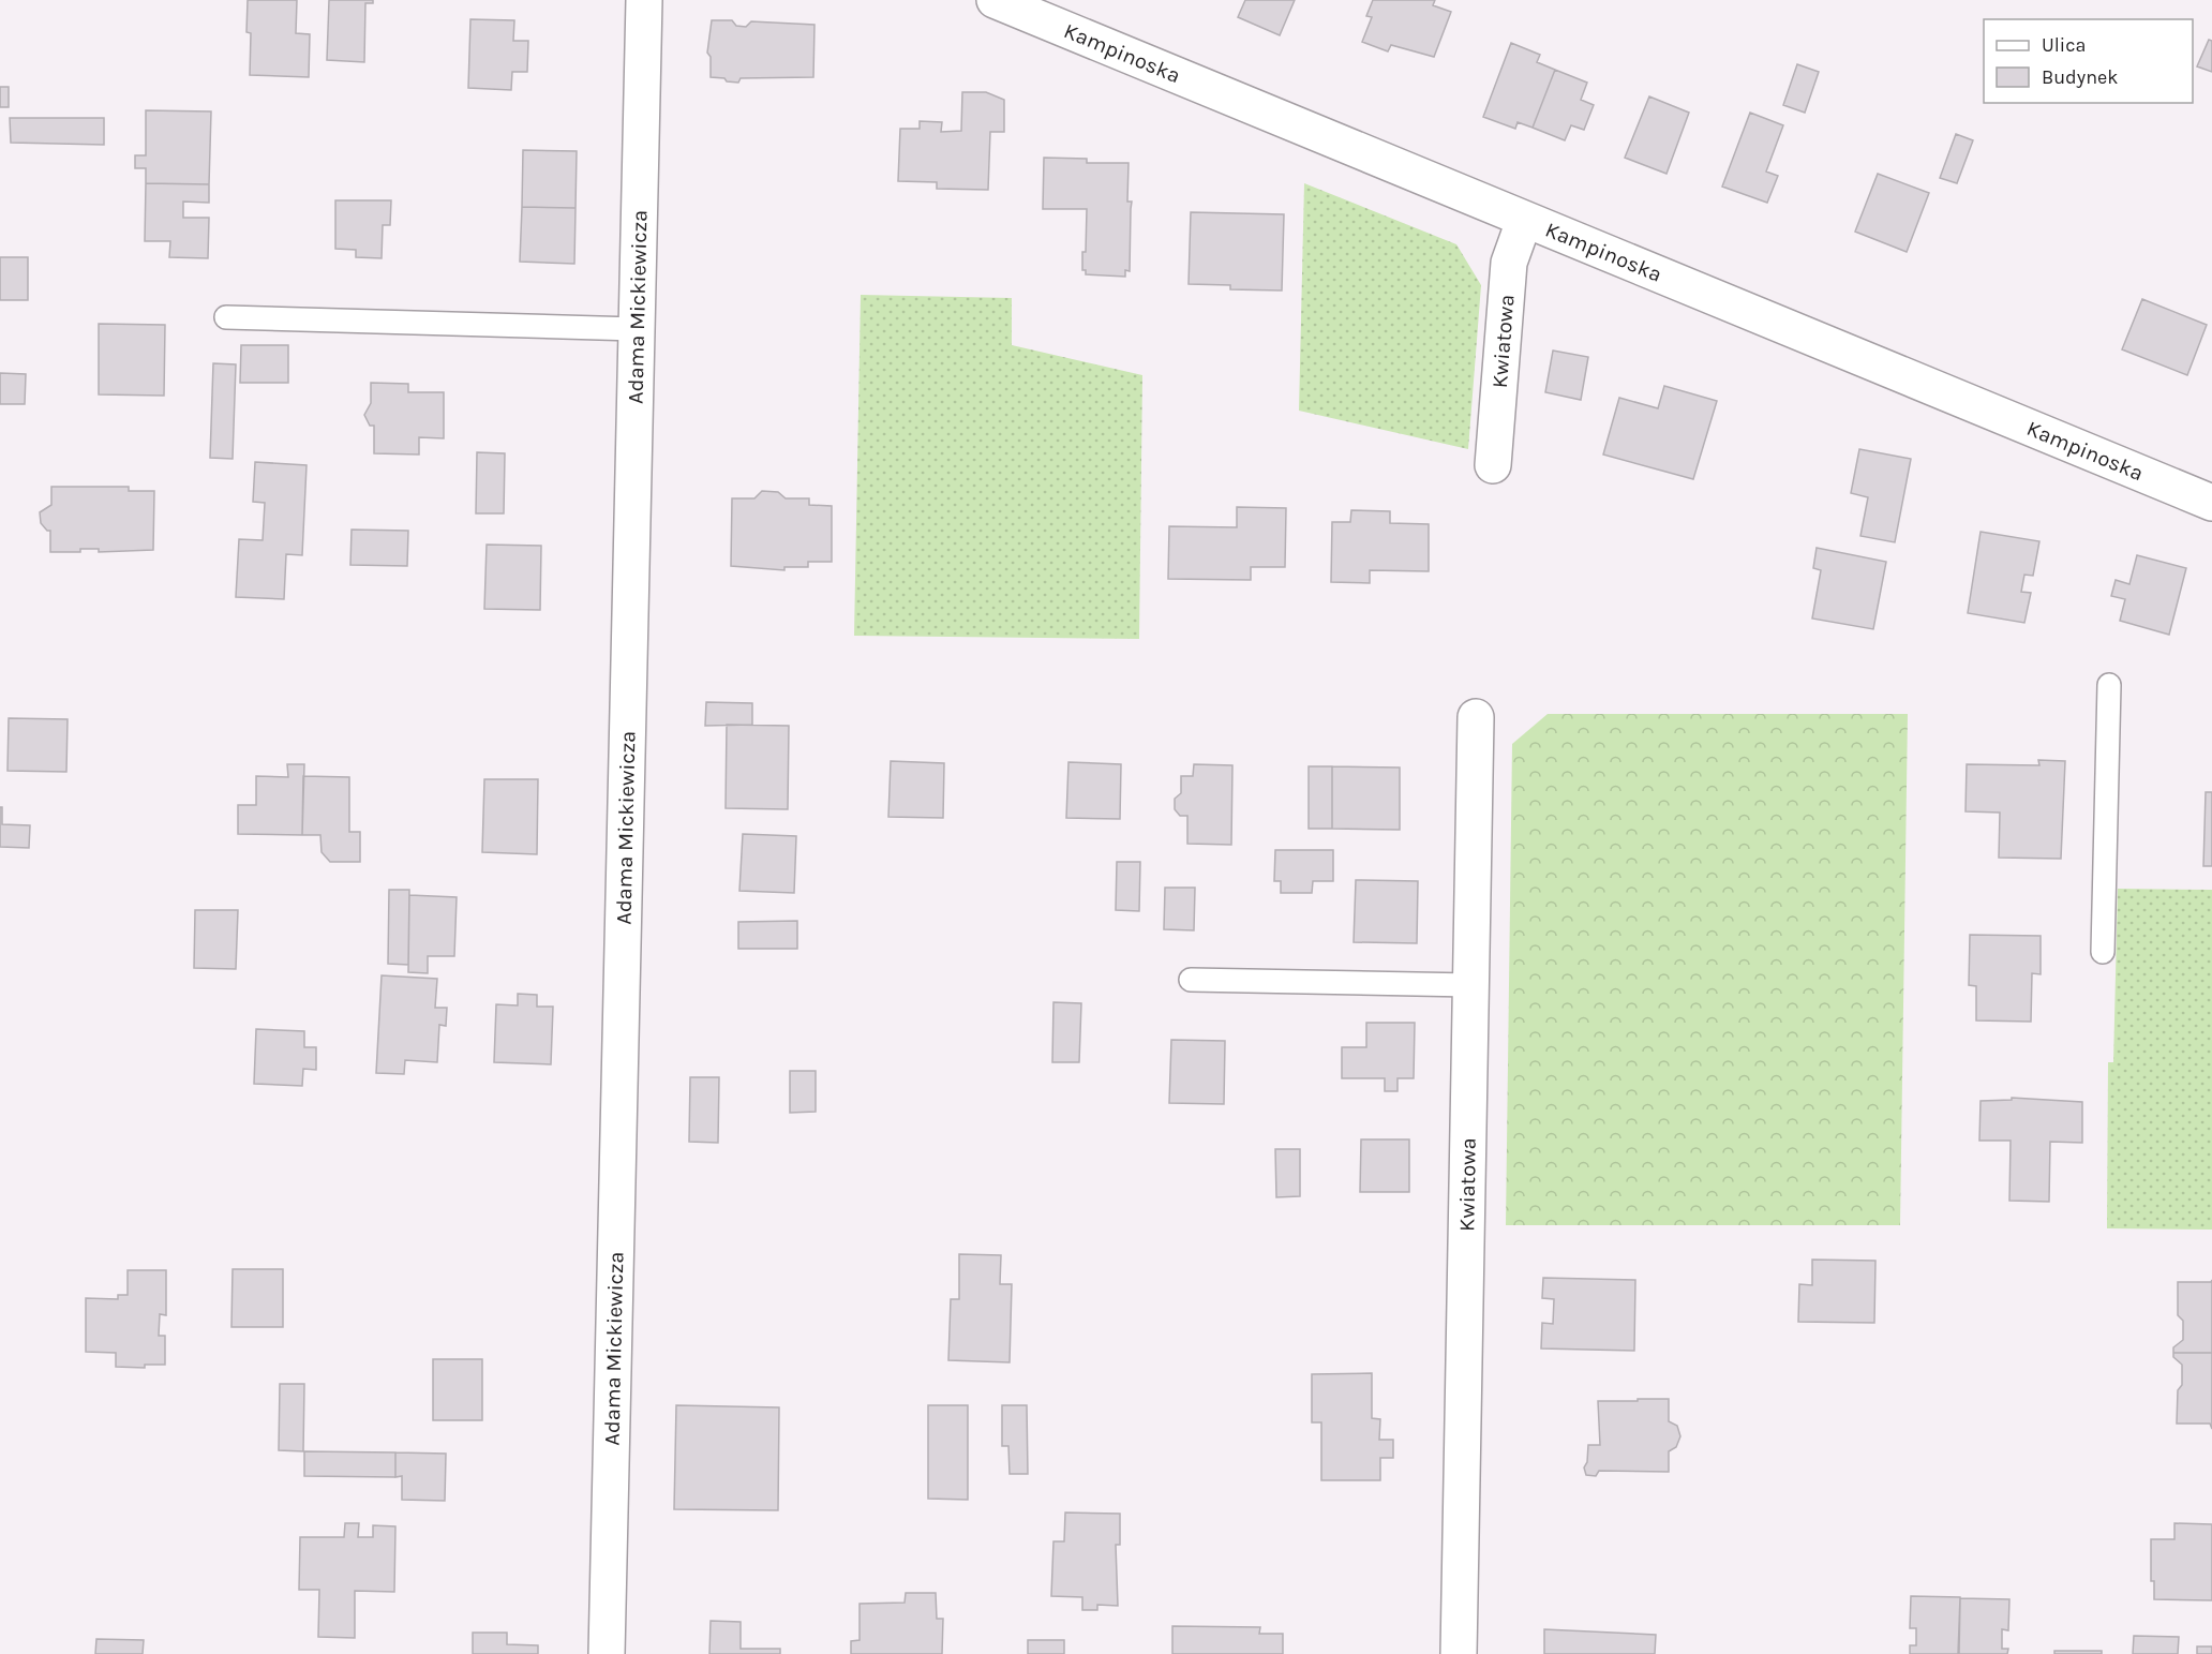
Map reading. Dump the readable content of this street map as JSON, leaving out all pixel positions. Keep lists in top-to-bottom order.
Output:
{
  "streets": {
    "street": ["Kampinoska", "Adama Mickiewicza", "Kwiatowa"]
  },
  "crossings": [
    ["Kampinoska", "Kwiatowa"]
  ],
  "legend": ["Ulica", "Budynek"]
}
